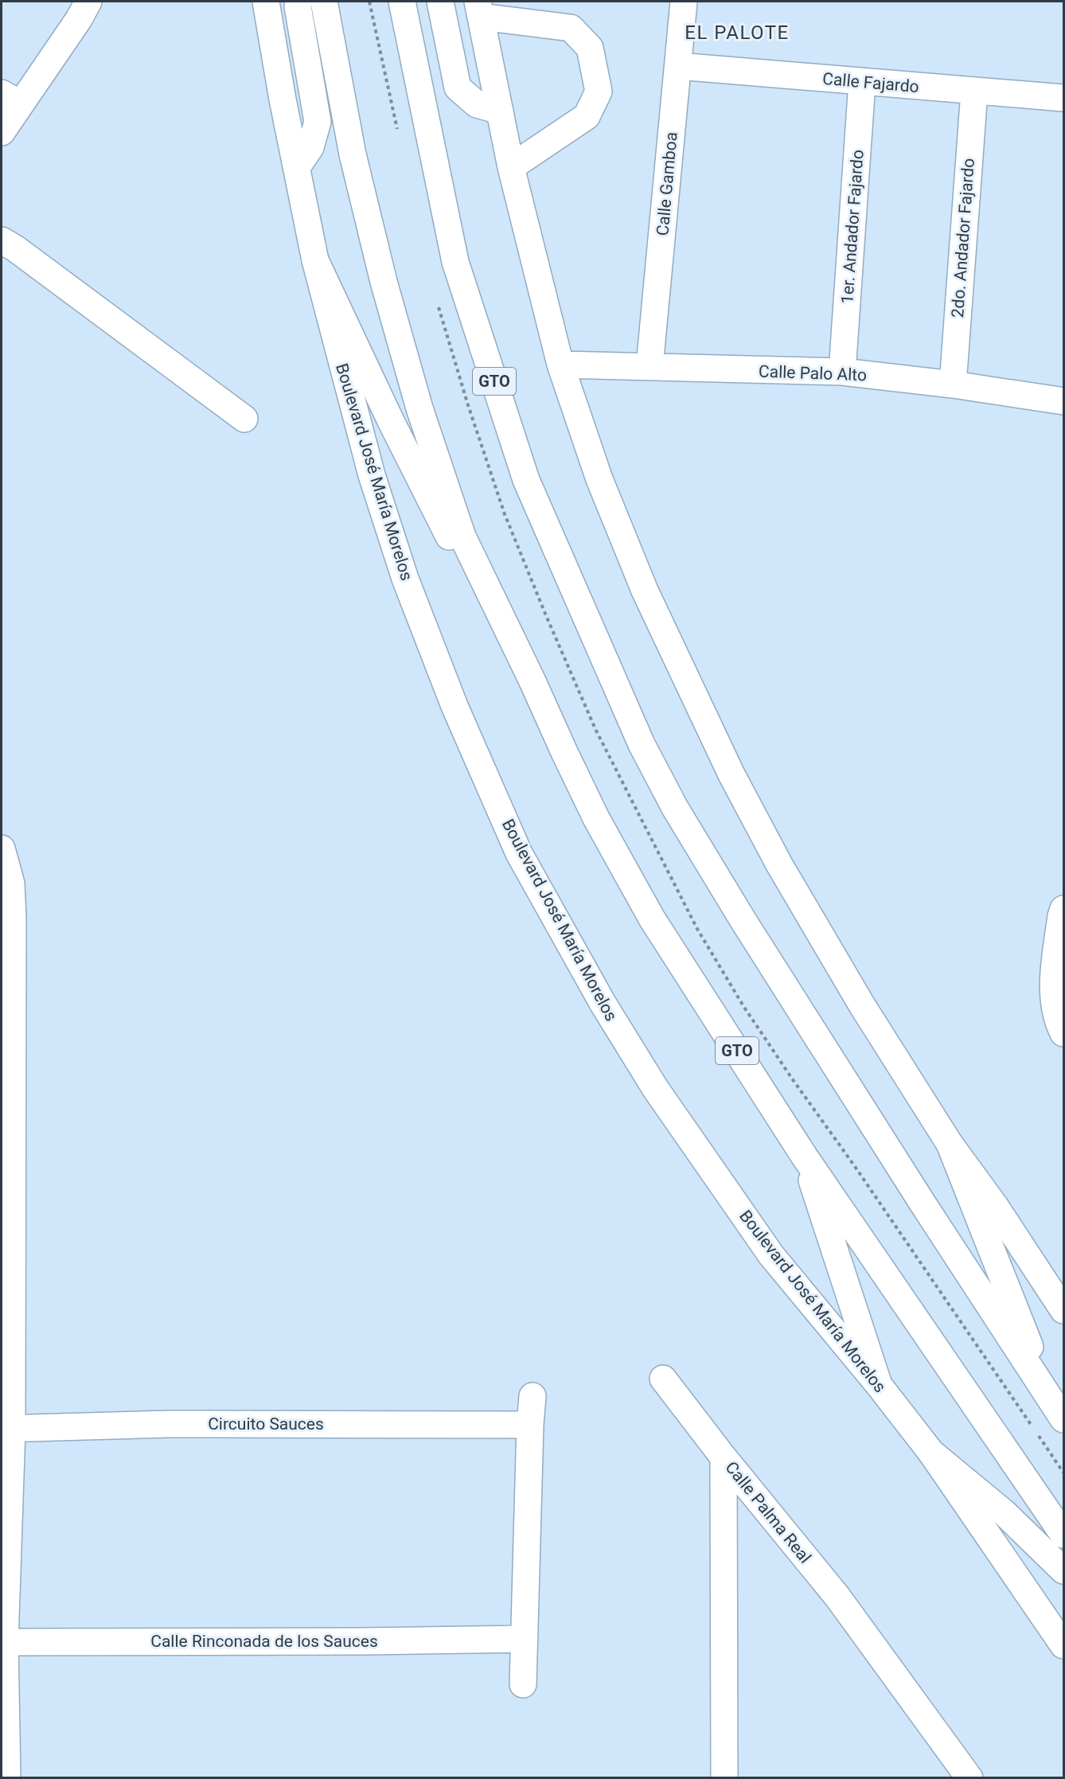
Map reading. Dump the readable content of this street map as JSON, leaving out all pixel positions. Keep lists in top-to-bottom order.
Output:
{
  "streets": {
    "street": [
      "Calle Fajardo",
      "Calle Gamboa",
      "1er. Andador Fajardo",
      "2do. Andador Fajardo",
      "Calle Palo Alto",
      "GTO",
      "Boulevard José María Morelos",
      "Circuito Sauces",
      "Calle Palma Real",
      "Calle Rinconada de los Sauces"
    ]
  },
  "crossings": [
    ["Calle Fajardo", "Calle Gamboa"],
    ["Calle Fajardo", "1er. Andador Fajardo"],
    ["Calle Fajardo", "2do. Andador Fajardo"],
    ["Calle Gamboa", "Calle Palo Alto"],
    ["1er. Andador Fajardo", "Calle Palo Alto"],
    ["2do. Andador Fajardo", "Calle Palo Alto"]
  ],
  "districts": ["EL PALOTE"]
}
